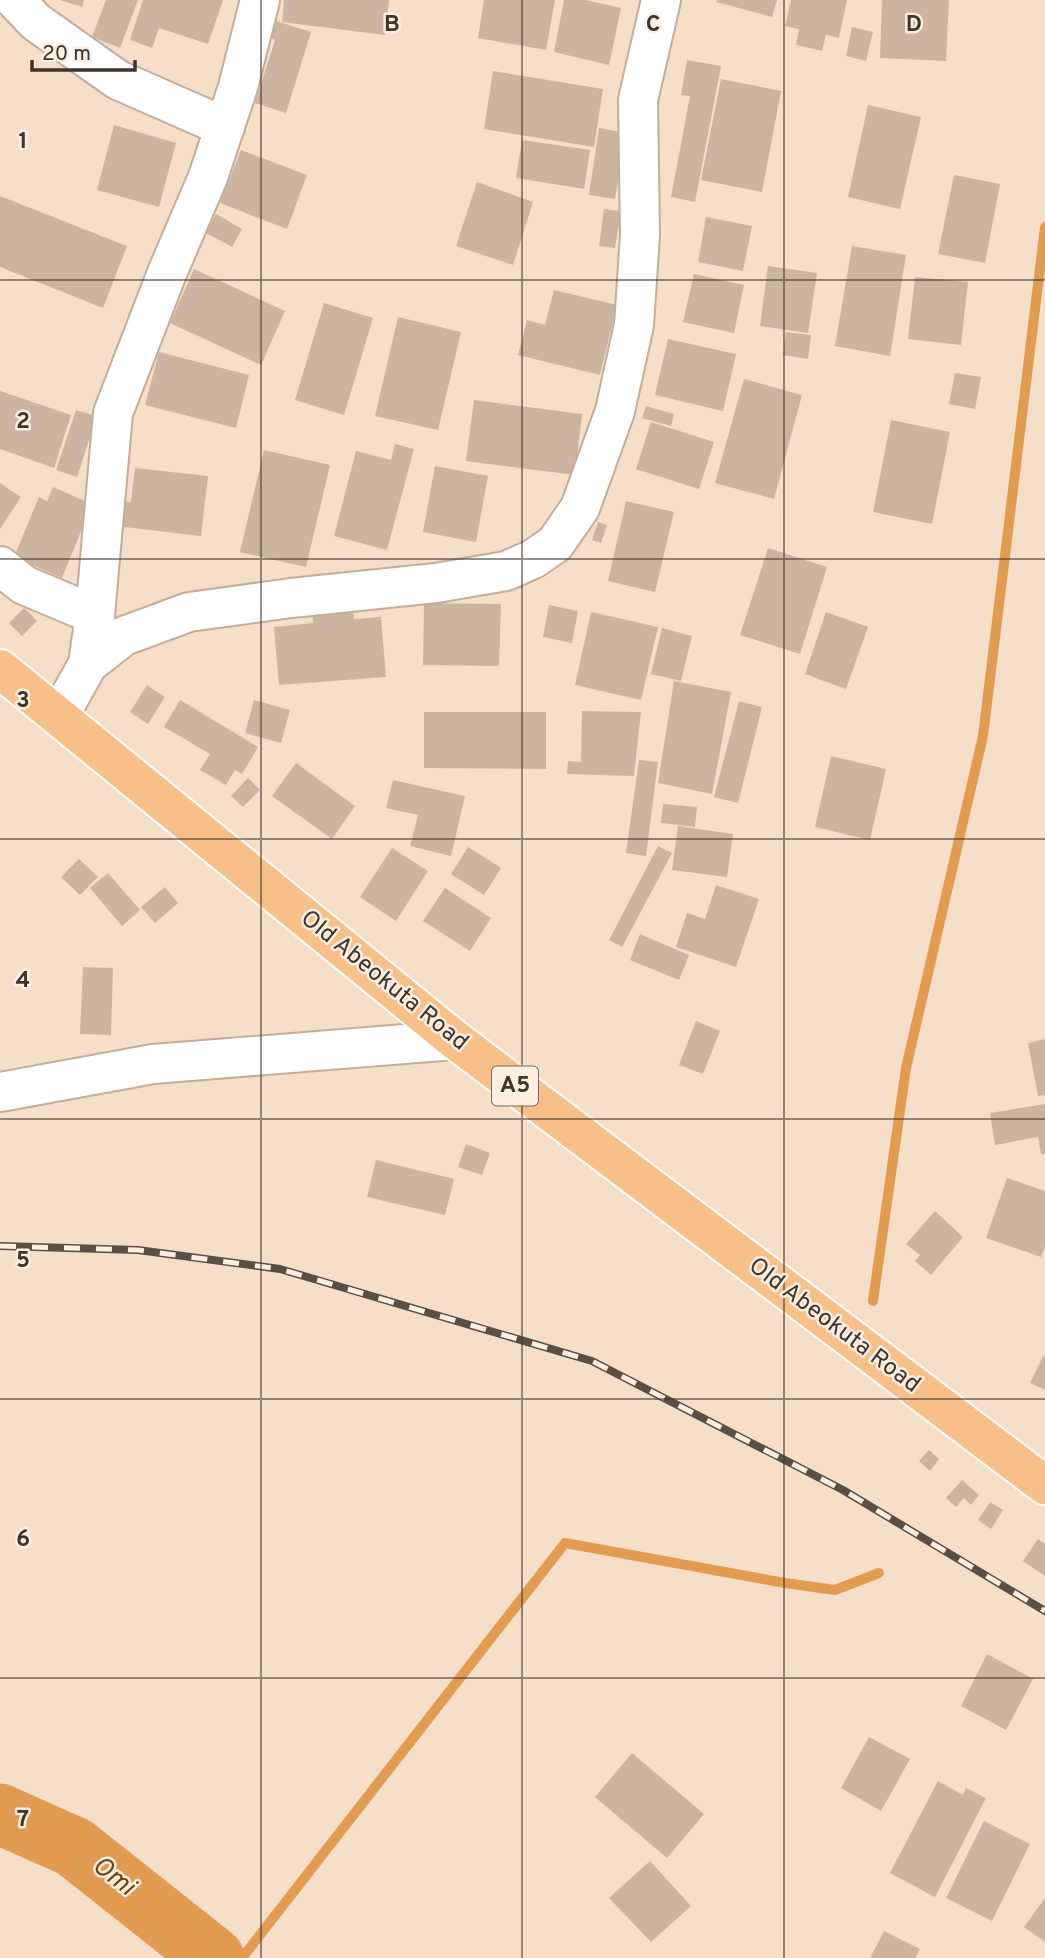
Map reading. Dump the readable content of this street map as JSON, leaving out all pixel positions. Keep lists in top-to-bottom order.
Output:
{
  "streets": {
    "highway": ["Old Abeokuta Road", "A5"]
  },
  "water": ["Omi"],
  "scale_bar": "20 m",
  "grid": {
    "columns": ["B", "C", "D"],
    "rows": [
      "1",
      "2",
      "3",
      "4",
      "5",
      "6",
      "7"
    ]
  }
}
